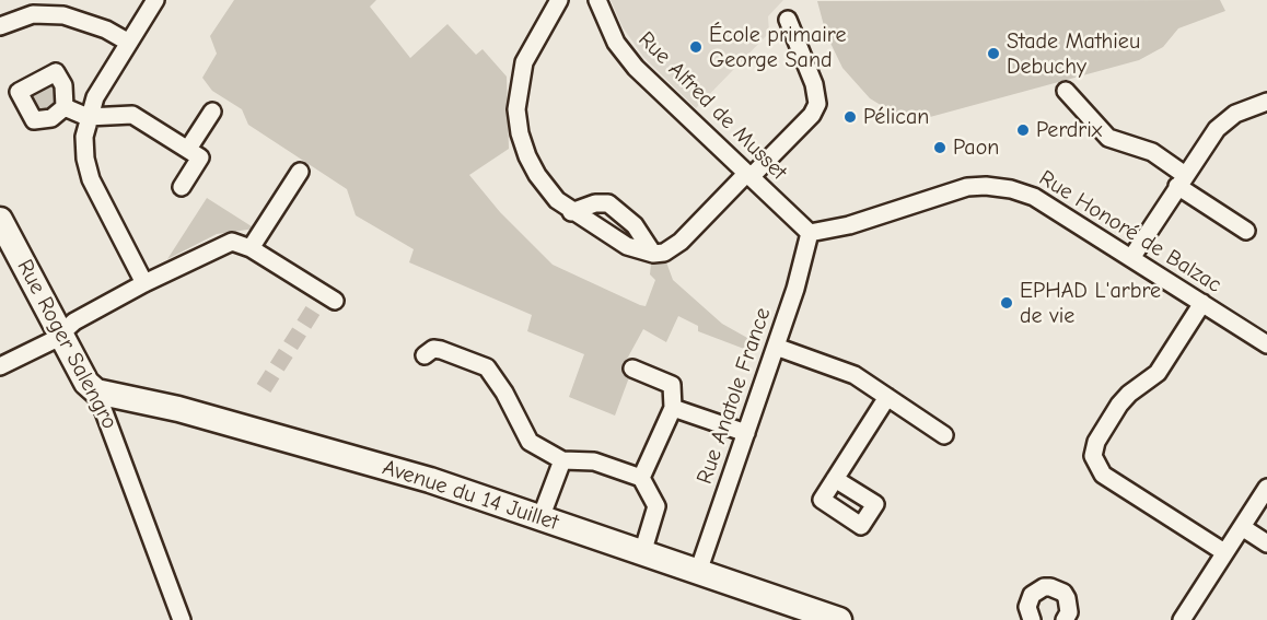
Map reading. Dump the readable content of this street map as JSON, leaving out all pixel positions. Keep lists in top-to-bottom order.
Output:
{
  "streets": {
    "street": [
      "Rue Alfred de Musset",
      "Rue Honoré de Balzac",
      "Rue Roger Salengro",
      "Rue Anatole France",
      "Avenue du 14 Juillet"
    ]
  },
  "crossings": [
    ["Rue Alfred de Musset", "Rue Honoré de Balzac"],
    ["Rue Alfred de Musset", "Rue Anatole France"],
    ["Rue Honoré de Balzac", "Rue Anatole France"],
    ["Rue Roger Salengro", "Avenue du 14 Juillet"],
    ["Rue Anatole France", "Avenue du 14 Juillet"]
  ],
  "places": [
    "École primaire George Sand",
    "Stade Mathieu Debuchy",
    "Pélican",
    "Perdrix",
    "Paon",
    "EPHAD L'arbre de vie"
  ]
}
